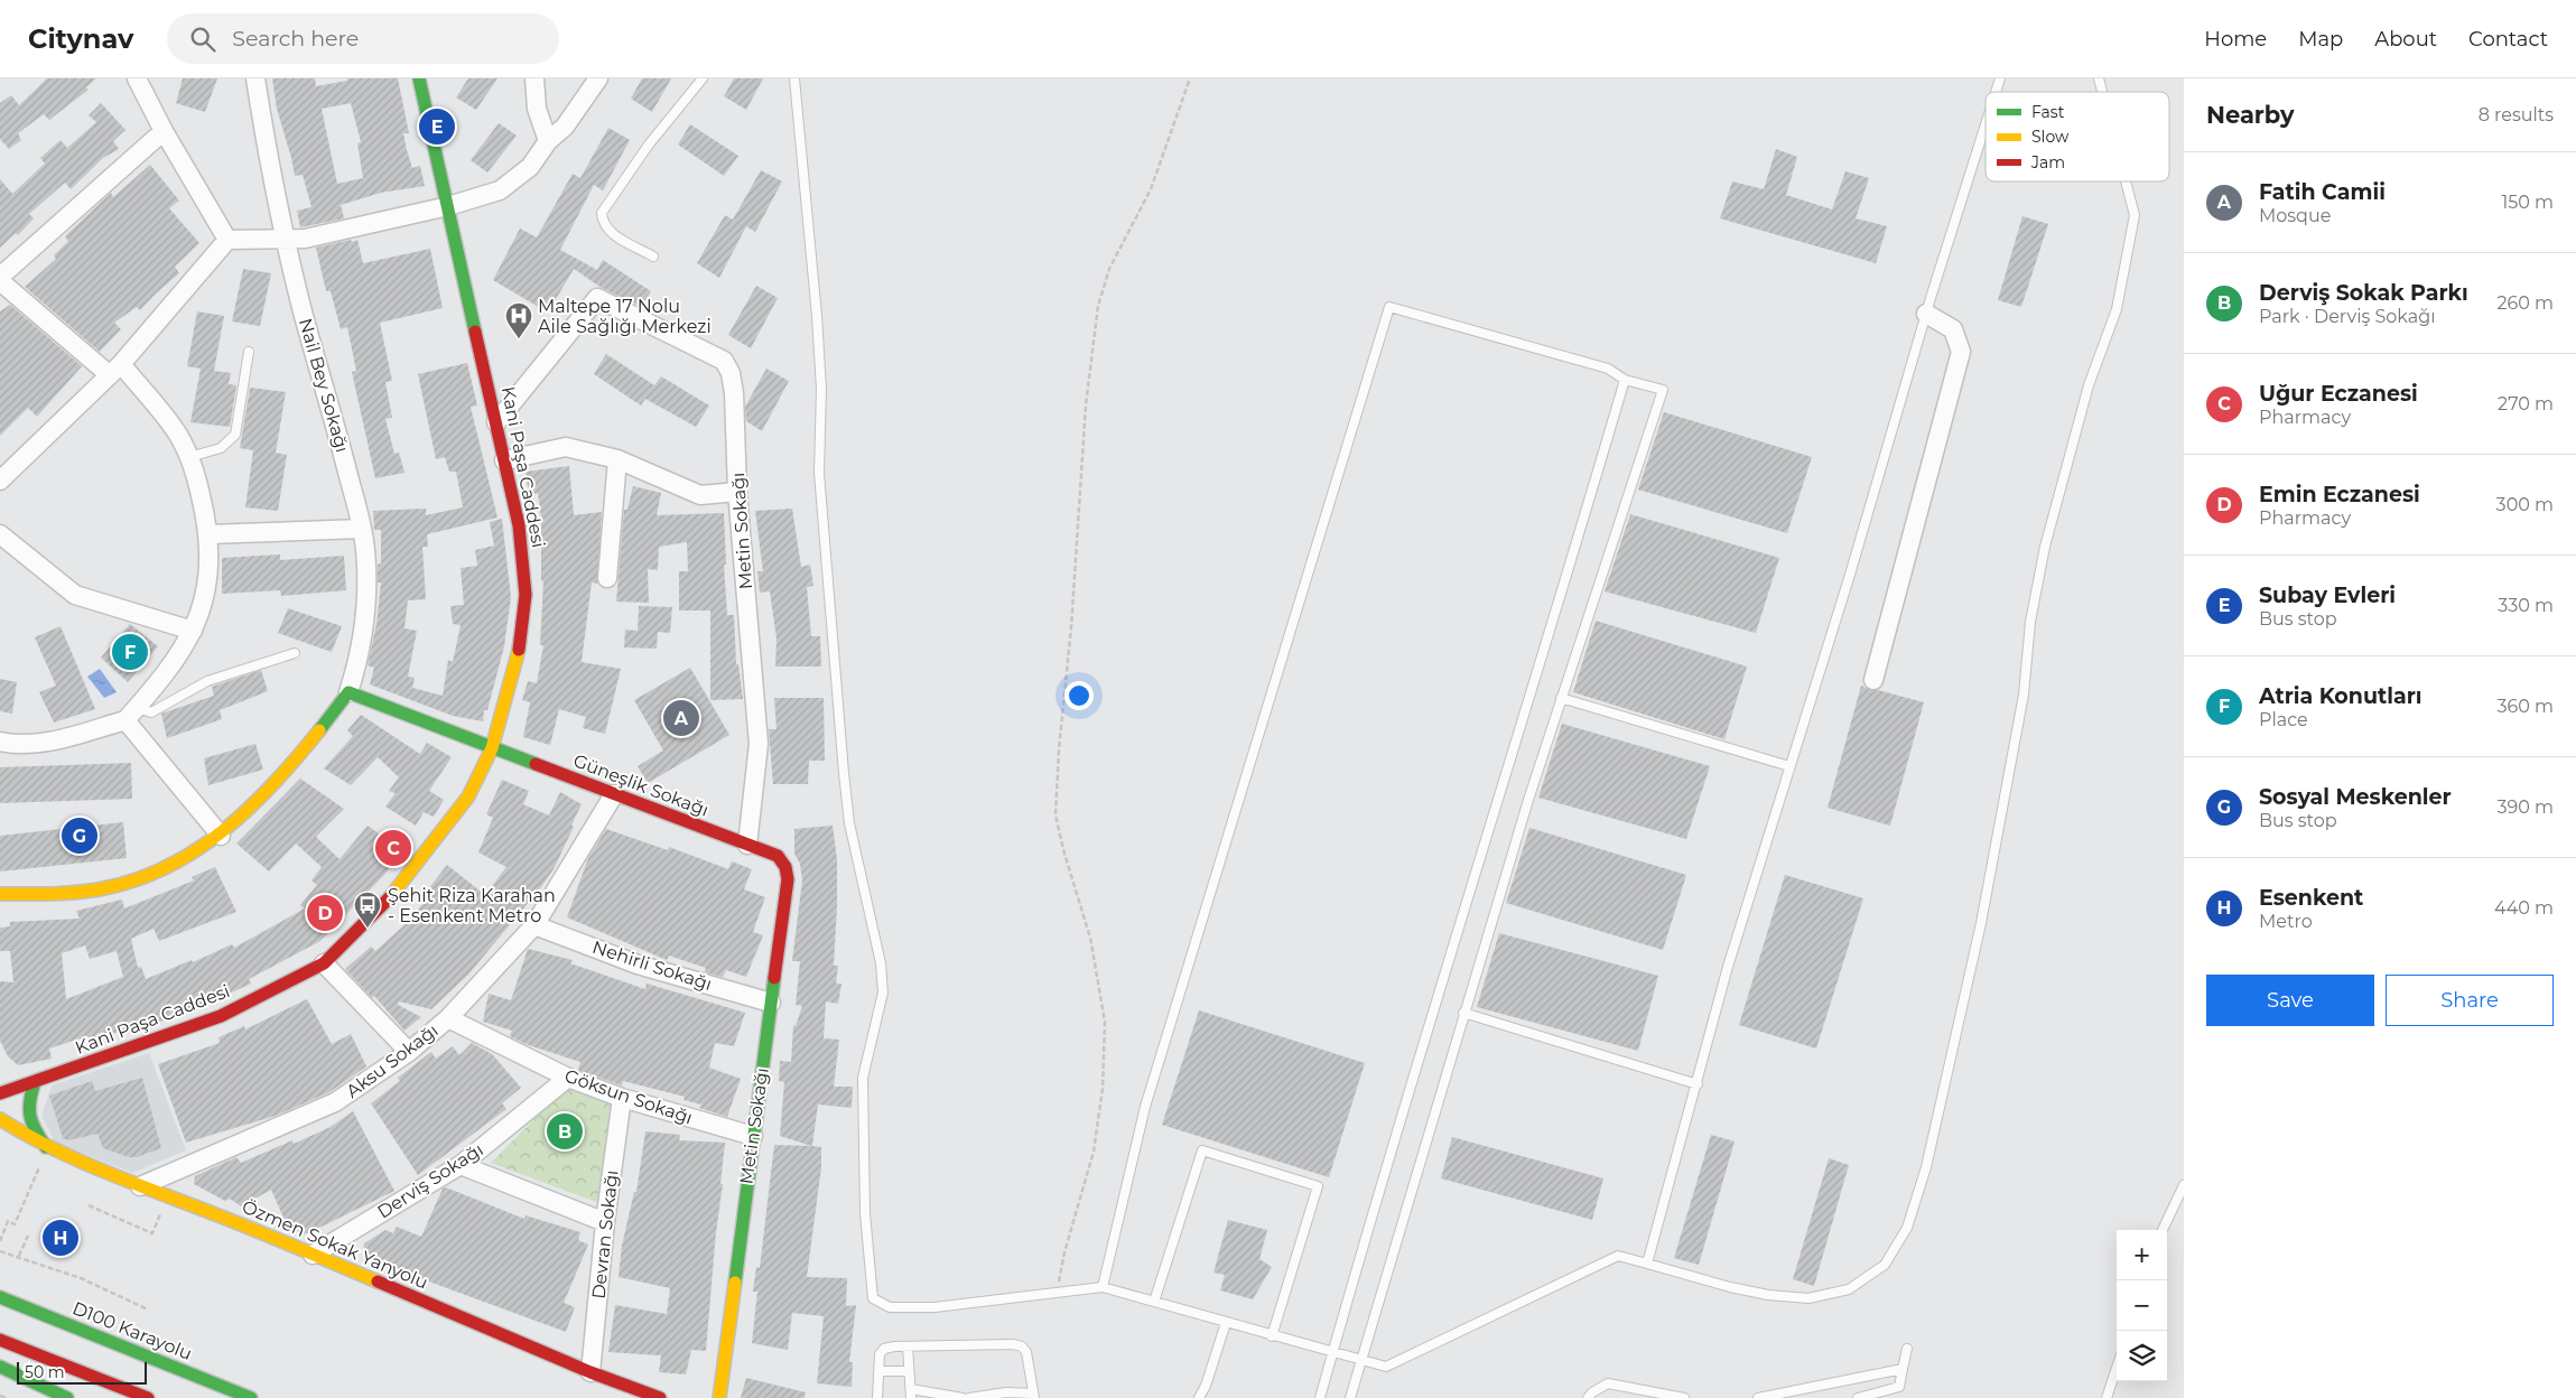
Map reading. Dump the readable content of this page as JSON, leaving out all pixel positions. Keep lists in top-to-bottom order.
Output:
{
  "streets": {
    "main road": [
      "Nail Bey Sokağı",
      "Kani Paşa Caddesi",
      "Metin Sokağı",
      "Güneşlik Sokağı",
      "Özmen Sokak Yanyolu",
      "D100 Karayolu"
    ],
    "street": [
      "Nehirli Sokağı",
      "Aksu Sokağı",
      "Göksun Sokağı",
      "Derviş Sokağı",
      "Devran Sokağı"
    ]
  },
  "crossings": [
    ["Kani Paşa Caddesi", "Metin Sokağı"],
    ["Kani Paşa Caddesi", "Güneşlik Sokağı"],
    ["Metin Sokağı", "Güneşlik Sokağı"],
    ["Metin Sokağı", "Nehirli Sokağı"],
    ["Metin Sokağı", "Göksun Sokağı"],
    ["Güneşlik Sokağı", "Aksu Sokağı"],
    ["Nehirli Sokağı", "Aksu Sokağı"],
    ["Aksu Sokağı", "Göksun Sokağı"],
    ["Aksu Sokağı", "Özmen Sokak Yanyolu"],
    ["Göksun Sokağı", "Derviş Sokağı"],
    ["Göksun Sokağı", "Devran Sokağı"],
    ["Derviş Sokağı", "Özmen Sokak Yanyolu"],
    ["Devran Sokağı", "Özmen Sokak Yanyolu"]
  ],
  "places": {
    "hospital": ["Maltepe 17 Nolu Aile Sağlığı Merkezi"],
    "bus stop": ["Şehi̇t Riza Karahan - Esenkent Metro"]
  },
  "legend": ["Fast", "Slow", "Jam"],
  "scale_bar": "50 m",
  "page": {
    "header": "Citynav",
    "search": "Search here",
    "nav": [
      "Home",
      "Map",
      "About",
      "Contact"
    ],
    "heading": ["Nearby", "8 results"],
    "pins": [
      "E",
      "F",
      "A",
      "G",
      "C",
      "D",
      "B",
      "H"
    ],
    "list": [
      {
        "mark": "A",
        "name": "Fatih Camii",
        "note": "Mosque",
        "value": "150 m"
      },
      {
        "mark": "B",
        "name": "Derviş Sokak Parkı",
        "note": "Park · Derviş Sokağı",
        "value": "260 m"
      },
      {
        "mark": "C",
        "name": "Uğur Eczanesi",
        "note": "Pharmacy",
        "value": "270 m"
      },
      {
        "mark": "D",
        "name": "Emin Eczanesi",
        "note": "Pharmacy",
        "value": "300 m"
      },
      {
        "mark": "E",
        "name": "Subay Evleri",
        "note": "Bus stop",
        "value": "330 m"
      },
      {
        "mark": "F",
        "name": "Atria Konutları",
        "note": "Place",
        "value": "360 m"
      },
      {
        "mark": "G",
        "name": "Sosyal Meskenler",
        "note": "Bus stop",
        "value": "390 m"
      },
      {
        "mark": "H",
        "name": "Esenkent",
        "note": "Metro",
        "value": "440 m"
      }
    ],
    "buttons": ["Save", "Share"],
    "map_buttons": ["+", "−"],
    "scale": "50 m"
  }
}
